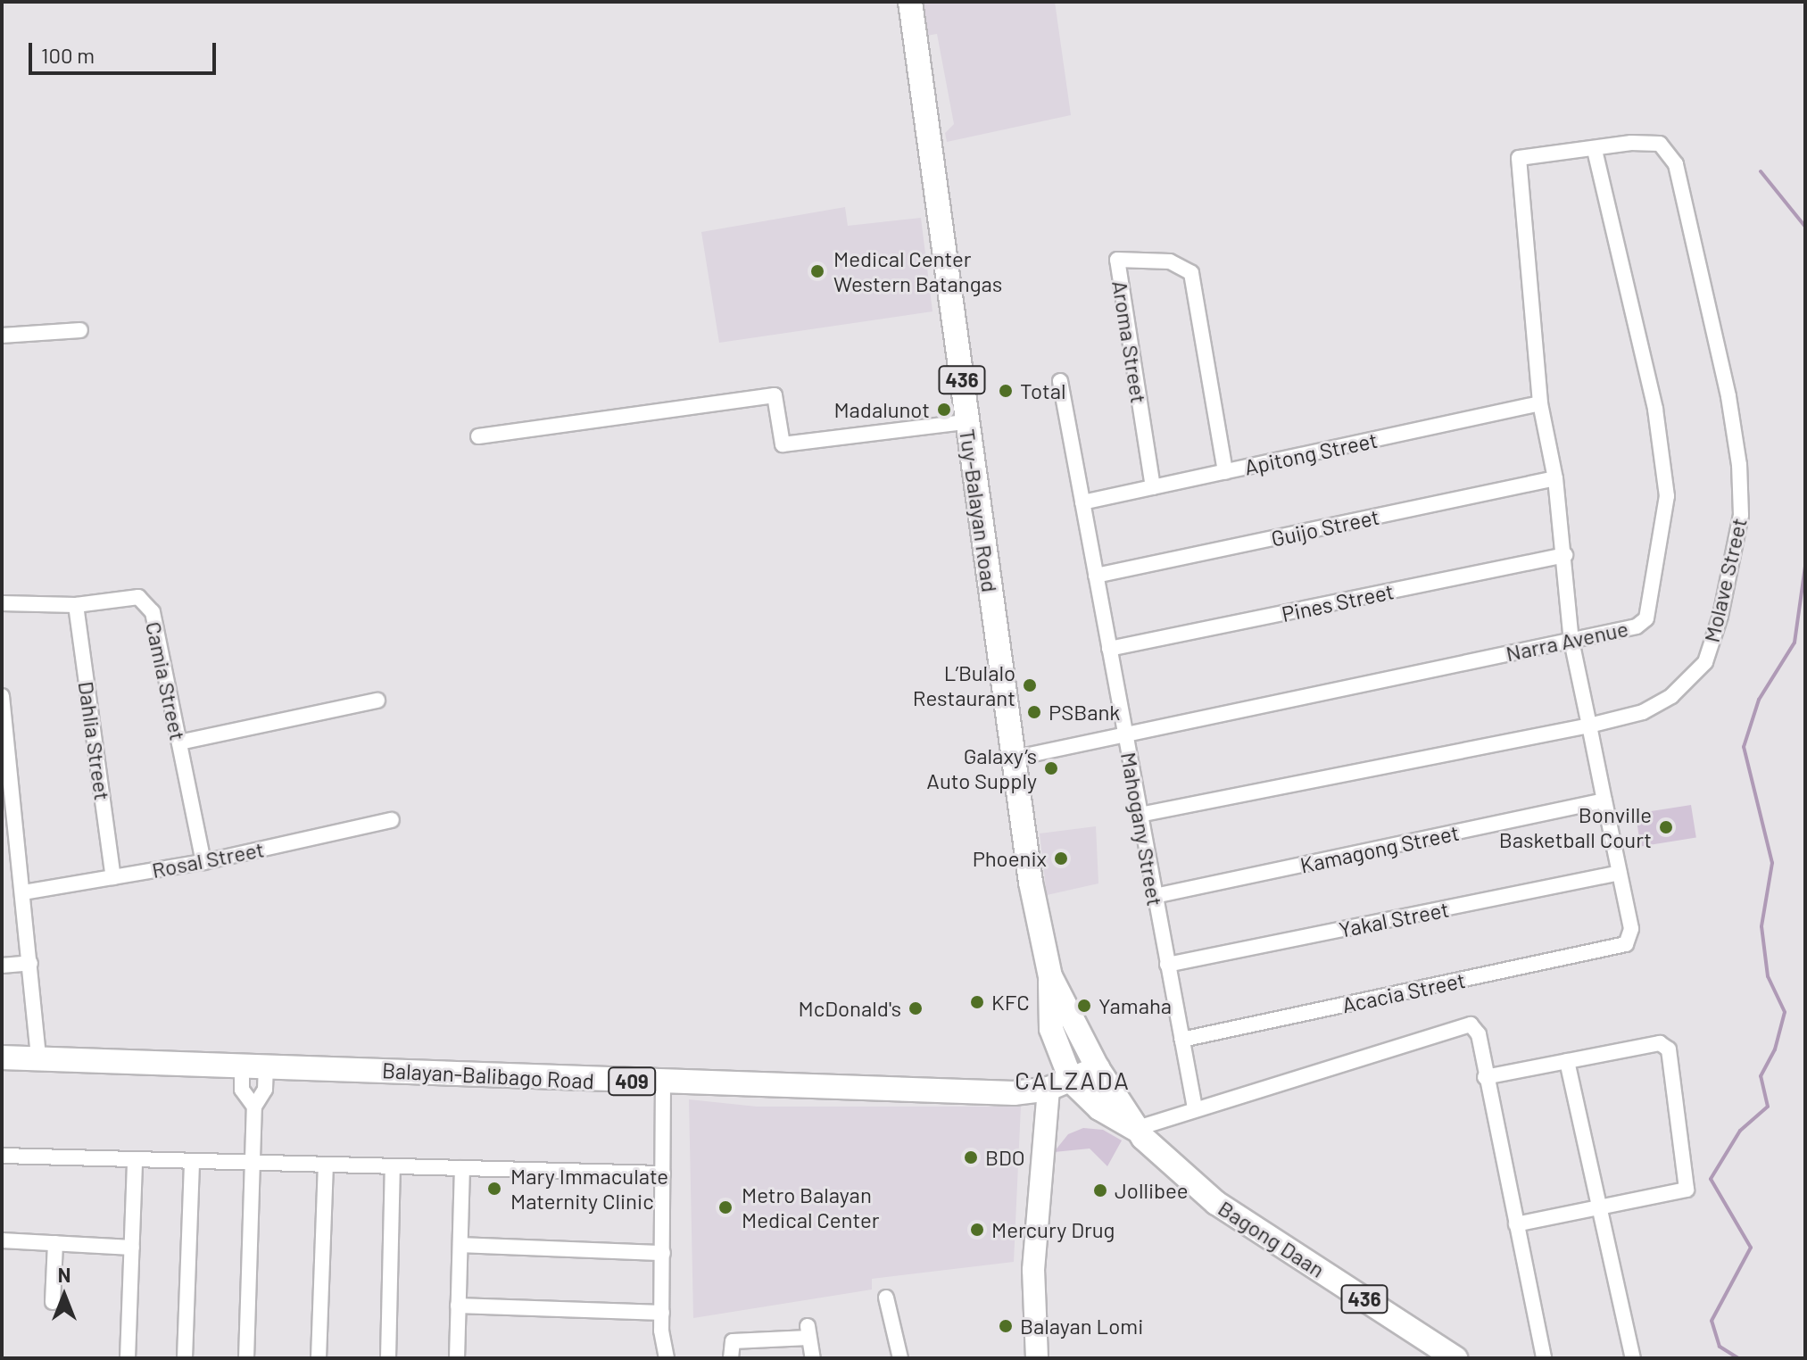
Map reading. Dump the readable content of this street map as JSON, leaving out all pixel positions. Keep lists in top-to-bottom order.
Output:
{
  "streets": {
    "main road": [
      "436",
      "Tuy-Balayan Road",
      "Balayan-Balibago Road",
      "409",
      "Bagong Daan"
    ],
    "street": [
      "Aroma Street",
      "Apitong Street",
      "Guijo Street",
      "Molave Street",
      "Pines Street",
      "Narra Avenue",
      "Camia Street",
      "Dahlia Street",
      "Mahogany Street",
      "Kamagong Street",
      "Rosal Street",
      "Yakal Street",
      "Acacia Street"
    ]
  },
  "crossings": [
    ["Aroma Street", "Apitong Street"],
    ["Apitong Street", "Molave Street"],
    ["Apitong Street", "Mahogany Street"],
    ["Tuy-Balayan Road", "Narra Avenue"],
    ["Tuy-Balayan Road", "Balayan-Balibago Road"],
    ["Tuy-Balayan Road", "Bagong Daan"],
    ["Guijo Street", "Mahogany Street"],
    ["Molave Street", "Narra Avenue"],
    ["Molave Street", "Mahogany Street"],
    ["Pines Street", "Mahogany Street"],
    ["Narra Avenue", "Mahogany Street"],
    ["Camia Street", "Dahlia Street"],
    ["Camia Street", "Rosal Street"],
    ["Dahlia Street", "Rosal Street"],
    ["Mahogany Street", "Kamagong Street"],
    ["Mahogany Street", "Yakal Street"],
    ["Mahogany Street", "Acacia Street"],
    ["Yakal Street", "Acacia Street"],
    ["Balayan-Balibago Road", "Bagong Daan"]
  ],
  "districts": ["CALZADA"],
  "places": [
    "Medical Center Western Batangas",
    "Total",
    "Madalunot",
    "L’Bulalo Restaurant",
    "PSBank",
    "Galaxy’s Auto Supply",
    "Bonville Basketball Court",
    "Phoenix",
    "KFC",
    "Yamaha",
    "McDonald's",
    "BDO",
    "Mary Immaculate Maternity Clinic",
    "Jollibee",
    "Metro Balayan Medical Center",
    "Mercury Drug",
    "Balayan Lomi"
  ],
  "scale_bar": "100 m",
  "north": "top"
}
